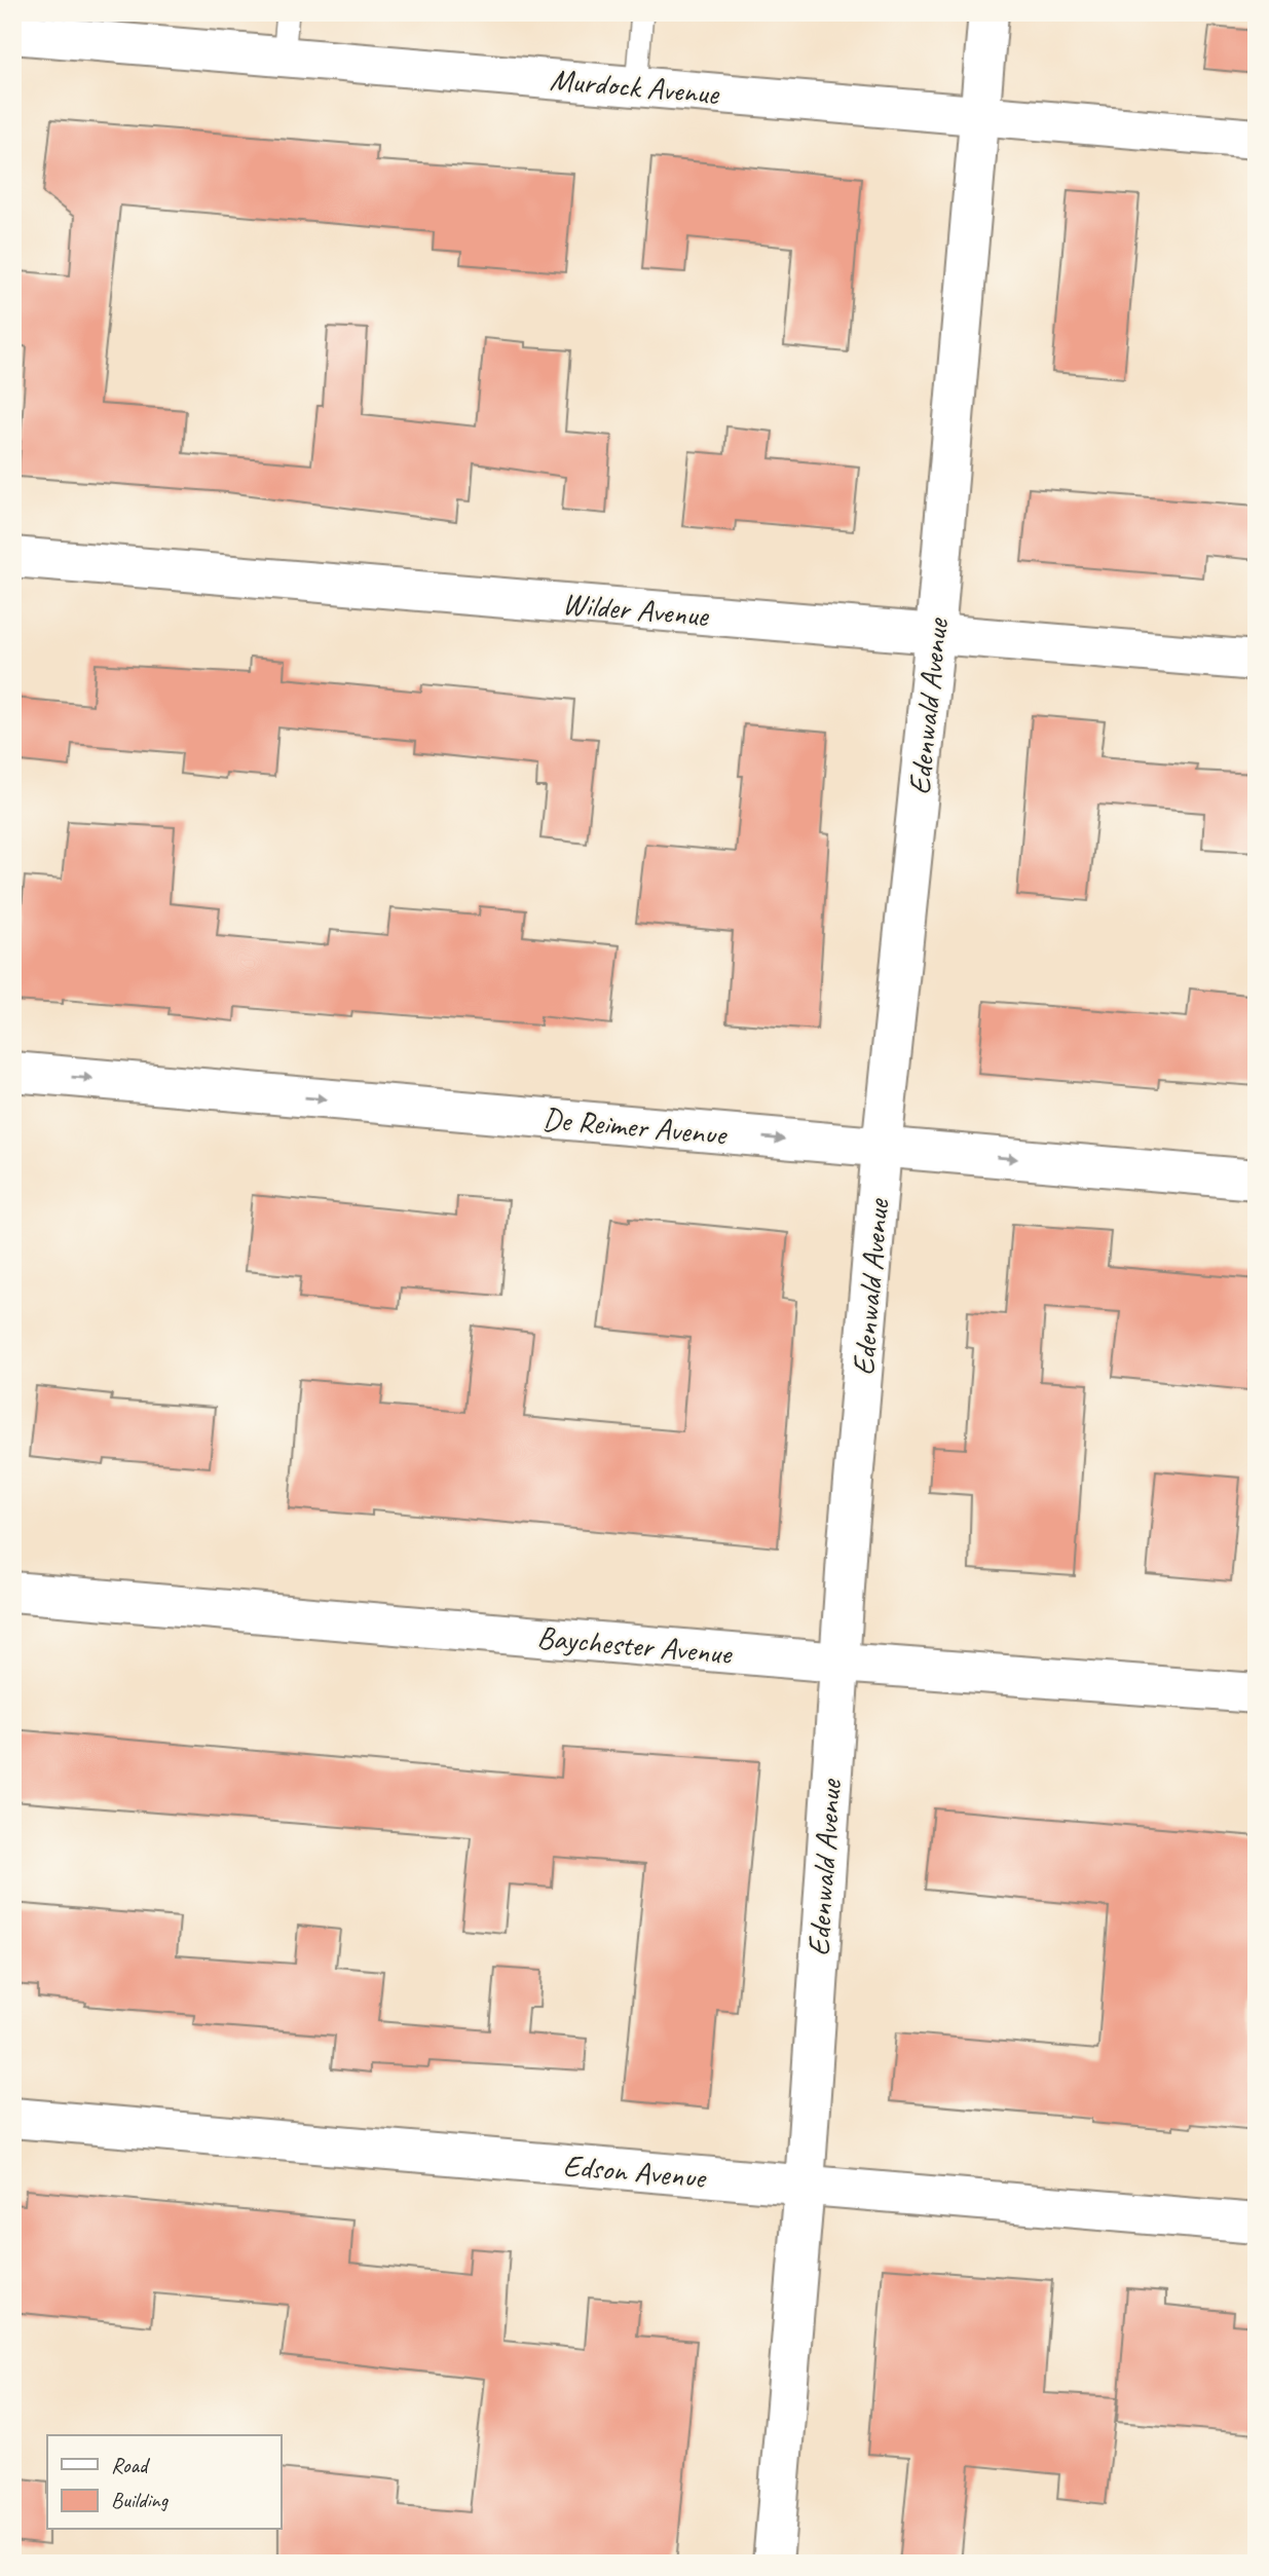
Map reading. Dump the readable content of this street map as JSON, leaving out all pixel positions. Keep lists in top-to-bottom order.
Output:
{
  "streets": {
    "street": [
      "Murdock Avenue",
      "Wilder Avenue",
      "Edenwald Avenue",
      "De Reimer Avenue",
      "Baychester Avenue",
      "Edson Avenue"
    ]
  },
  "crossings": [
    ["Murdock Avenue", "Edenwald Avenue"],
    ["Wilder Avenue", "Edenwald Avenue"],
    ["Edenwald Avenue", "De Reimer Avenue"],
    ["Edenwald Avenue", "Baychester Avenue"],
    ["Edenwald Avenue", "Edson Avenue"]
  ],
  "one_way": ["De Reimer Avenue"],
  "legend": ["Road", "Building"]
}
